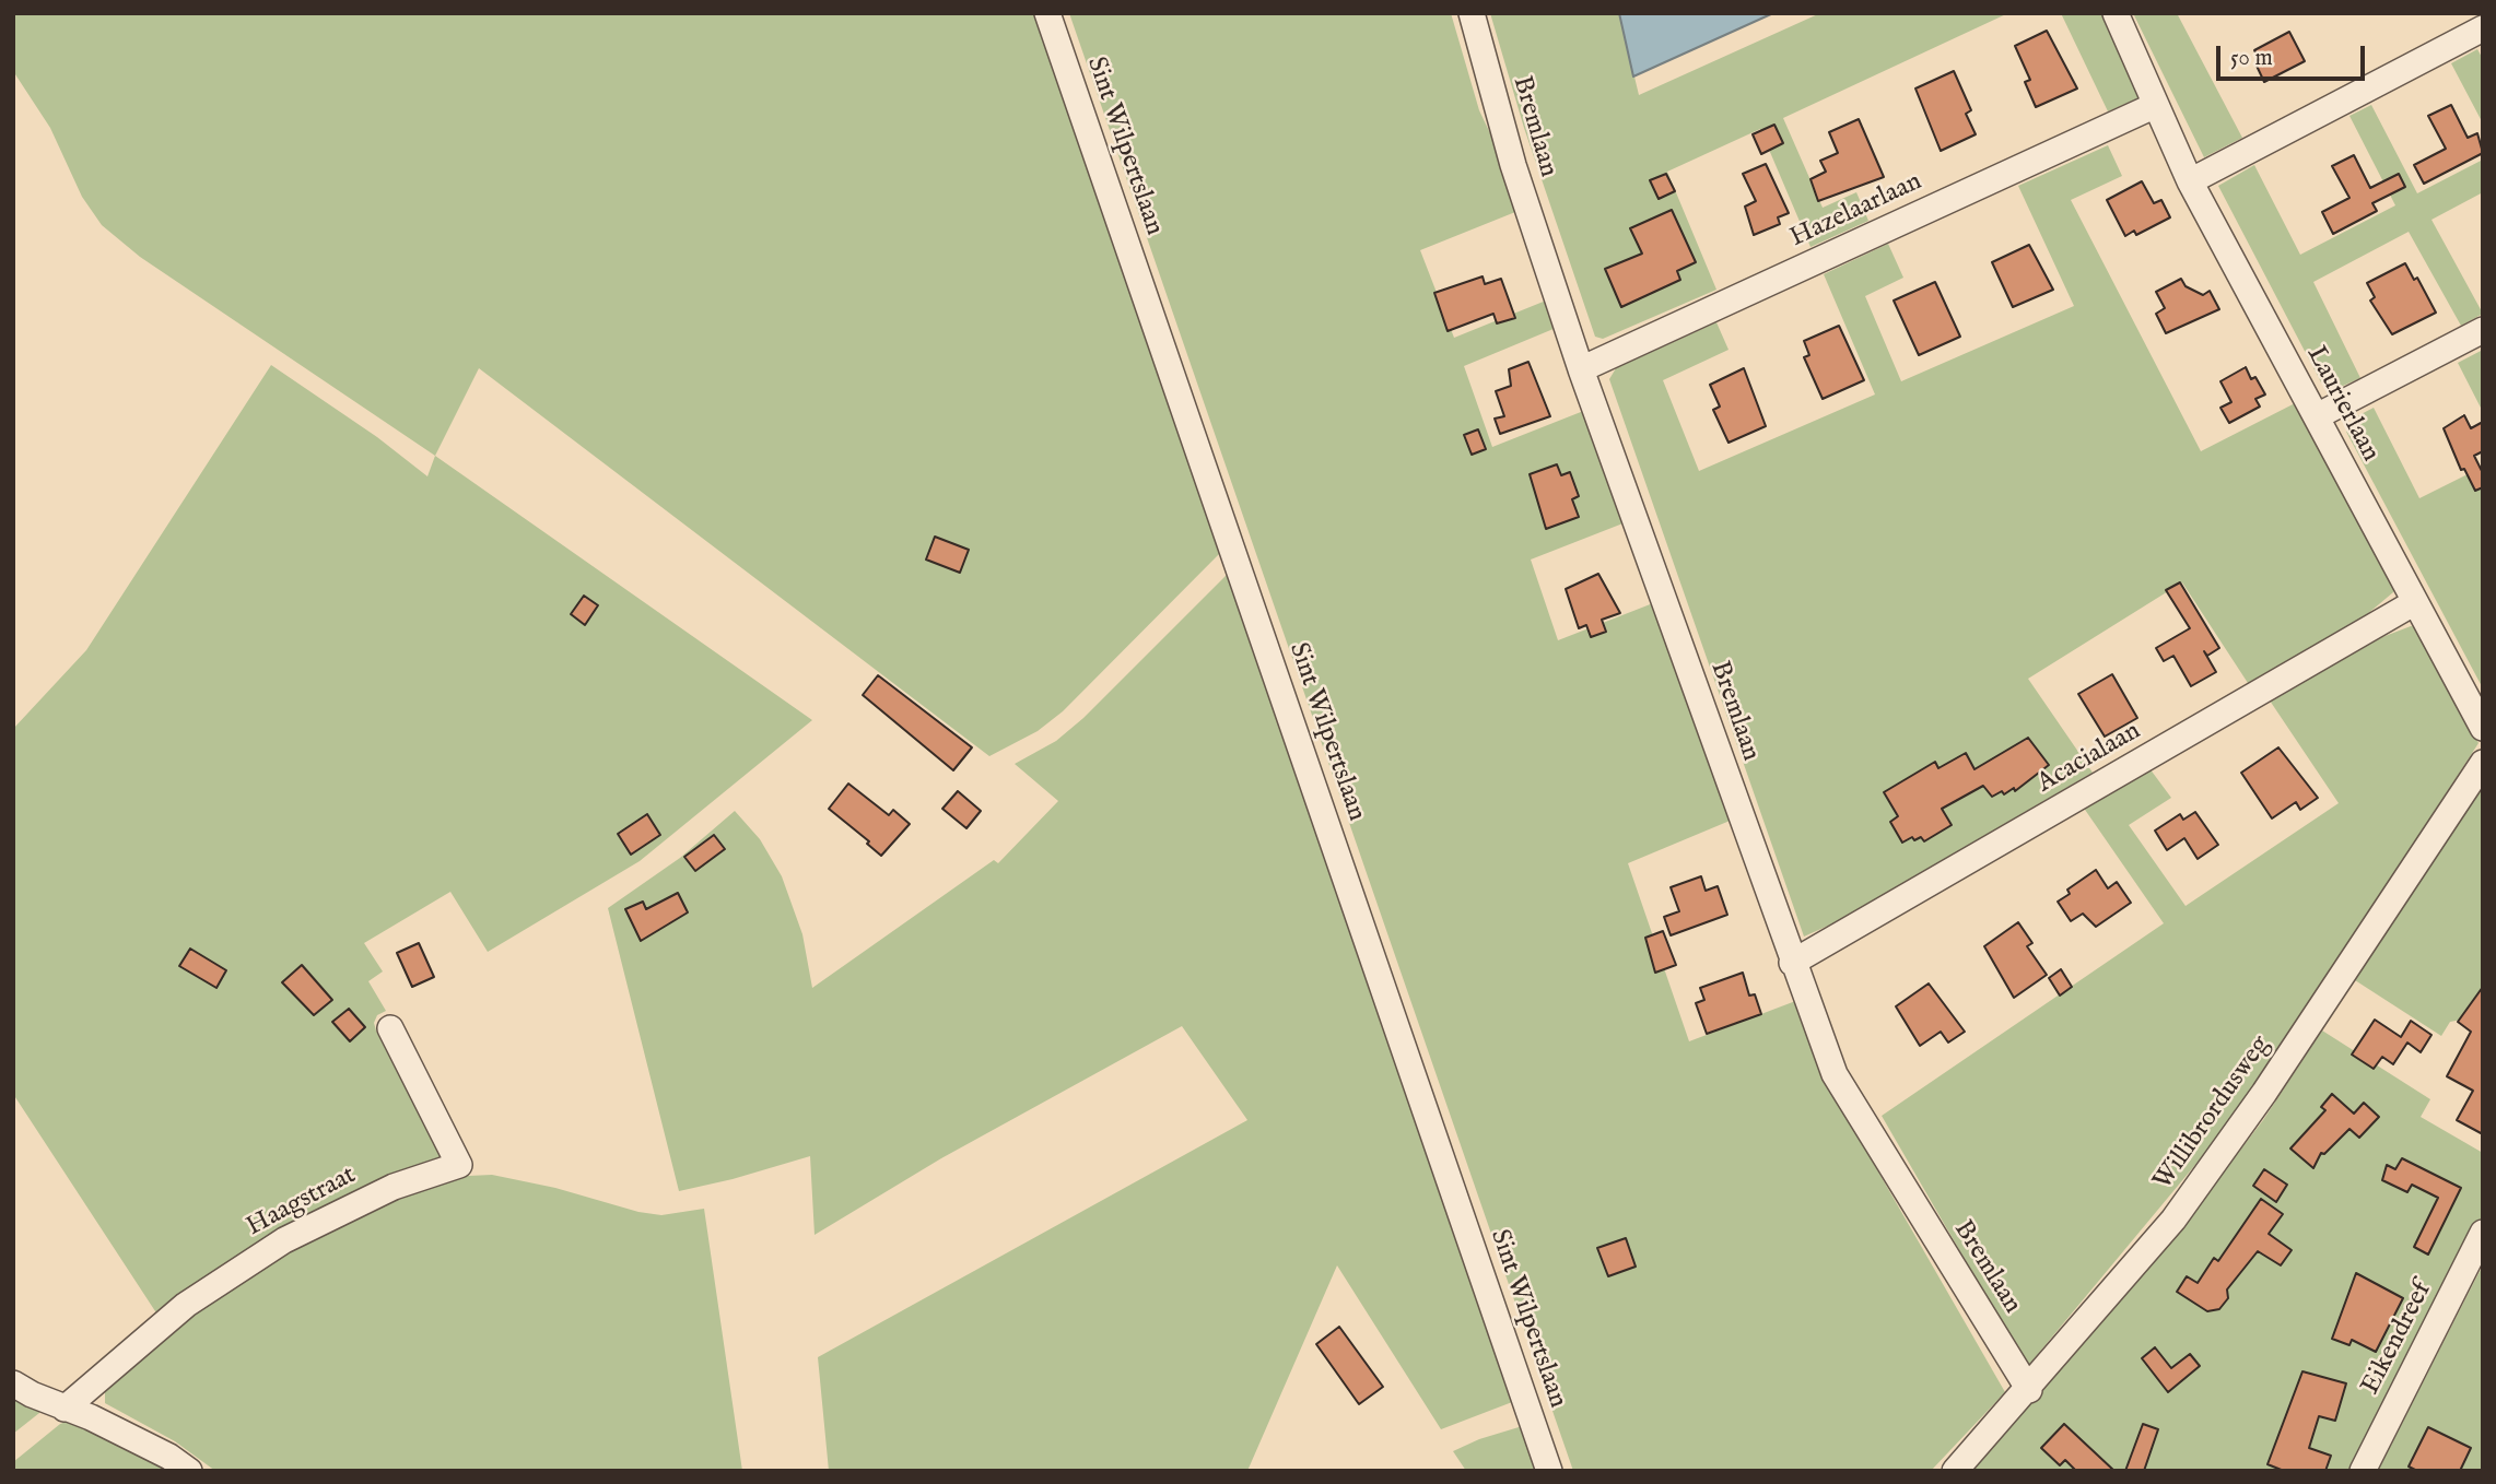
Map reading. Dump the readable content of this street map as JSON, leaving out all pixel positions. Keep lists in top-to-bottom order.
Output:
{
  "streets": {
    "street": [
      "Bremlaan",
      "Sint Wilpertslaan",
      "Hazelaarlaan",
      "Laurierlaan",
      "Acacialaan",
      "Willibrordusweg",
      "Haagstraat",
      "Eikendreef"
    ]
  },
  "crossings": [
    ["Bremlaan", "Hazelaarlaan"],
    ["Bremlaan", "Acacialaan"],
    ["Bremlaan", "Willibrordusweg"],
    ["Hazelaarlaan", "Laurierlaan"],
    ["Laurierlaan", "Acacialaan"]
  ],
  "scale_bar": "50 m"
}
